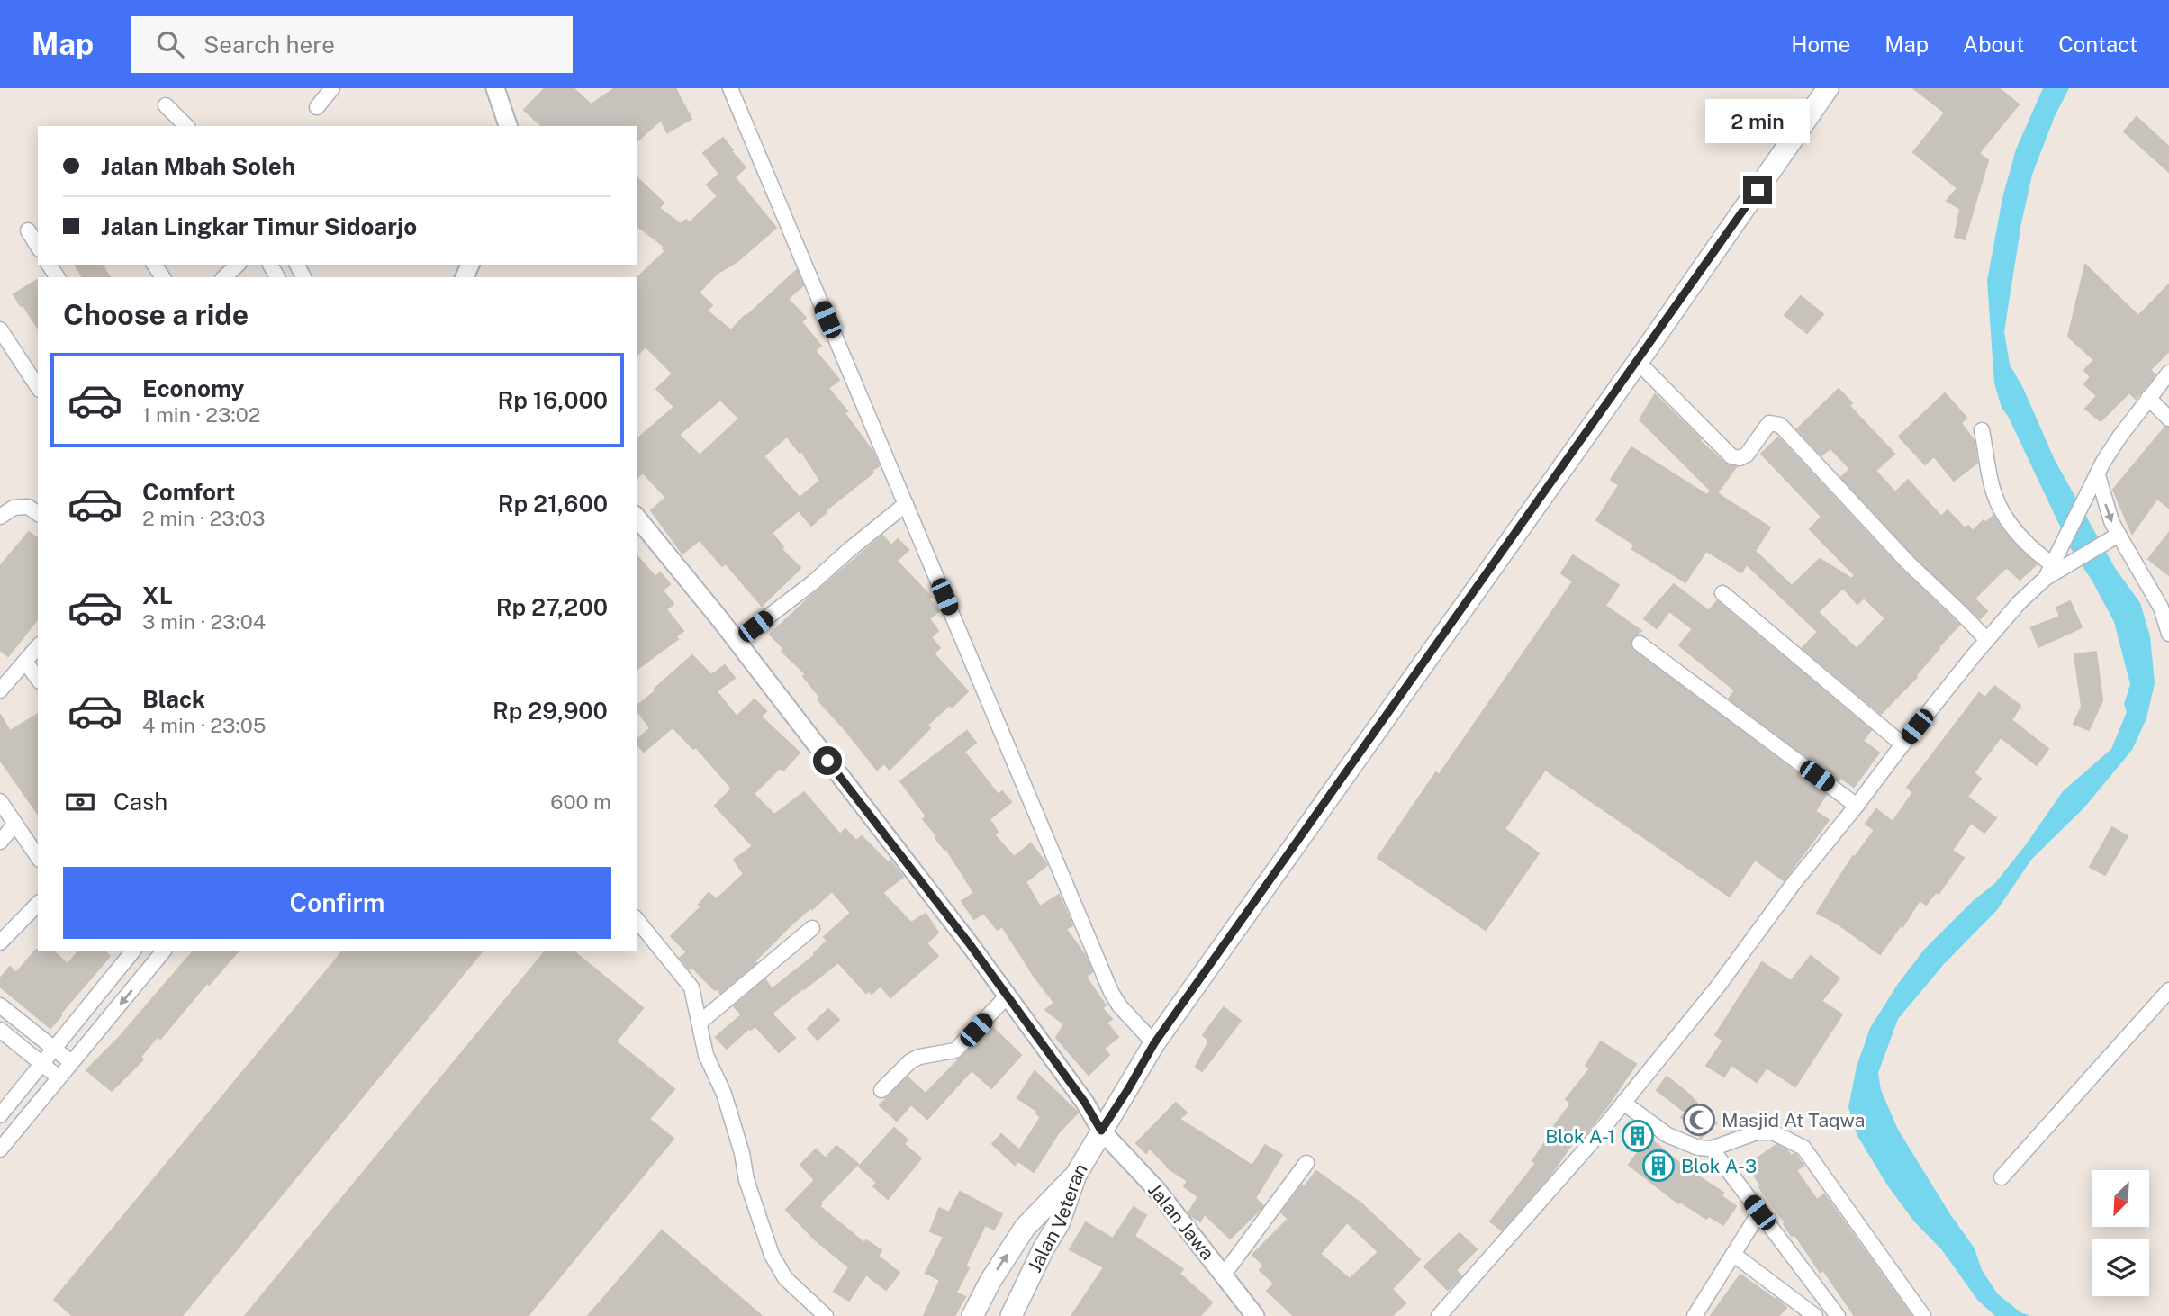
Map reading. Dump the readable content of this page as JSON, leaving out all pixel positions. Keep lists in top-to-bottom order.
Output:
{
  "streets": {
    "main road": ["Jalan Veteran"],
    "street": ["Jalan Jawa"]
  },
  "places": {
    "mosque": ["Masjid At Taqwa"],
    "building": ["Blok A-1", "Blok A-3"]
  },
  "north": "bottom left",
  "page": {
    "header": "Map",
    "search": "Search here",
    "nav": [
      "Home",
      "Map",
      "About",
      "Contact"
    ],
    "bubble": "2 min",
    "banner": ["Jalan Mbah Soleh", "Jalan Lingkar Timur Sidoarjo"],
    "heading": "Choose a ride",
    "list": [
      {
        "name": "Economy",
        "note": "1 min · 23:02",
        "value": "Rp 16,000"
      },
      {
        "name": "Comfort",
        "note": "2 min · 23:03",
        "value": "Rp 21,600"
      },
      {
        "name": "XL",
        "note": "3 min · 23:04",
        "value": "Rp 27,200"
      },
      {
        "name": "Black",
        "note": "4 min · 23:05",
        "value": "Rp 29,900"
      }
    ],
    "pay": ["Cash", "600 m"],
    "buttons": "Confirm"
  }
}
